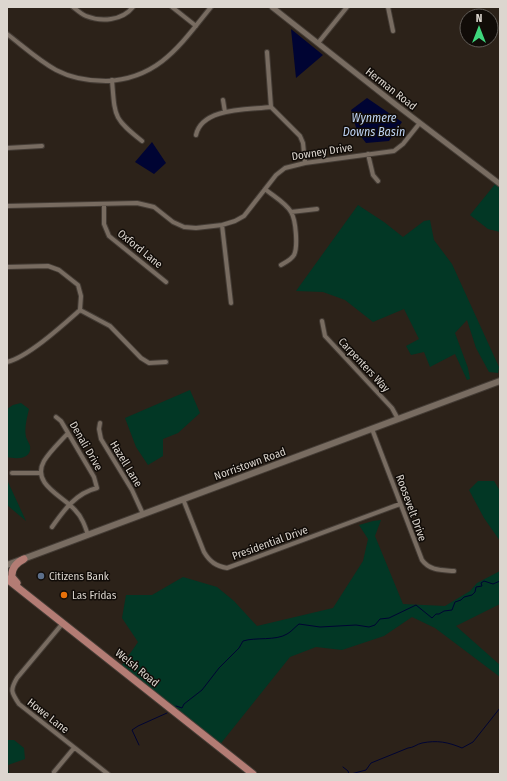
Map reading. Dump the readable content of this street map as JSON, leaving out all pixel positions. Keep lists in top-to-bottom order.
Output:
{
  "streets": {
    "main road": ["Norristown Road", "Welsh Road"],
    "street": [
      "Herman Road",
      "Downey Drive",
      "Oxford Lane",
      "Carpenters Way",
      "Denali Drive",
      "Hazell Lane",
      "Roosevelt Drive",
      "Presidential Drive",
      "Howe Lane"
    ]
  },
  "crossings": [
    ["Herman Road", "Downey Drive"],
    ["Downey Drive", "Oxford Lane"],
    ["Carpenters Way", "Norristown Road"],
    ["Hazell Lane", "Norristown Road"],
    ["Norristown Road", "Roosevelt Drive"],
    ["Norristown Road", "Presidential Drive"],
    ["Roosevelt Drive", "Presidential Drive"]
  ],
  "water": ["Wynmere Downs Basin"],
  "places": ["Citizens Bank", "Las Fridas"],
  "north": "top"
}
